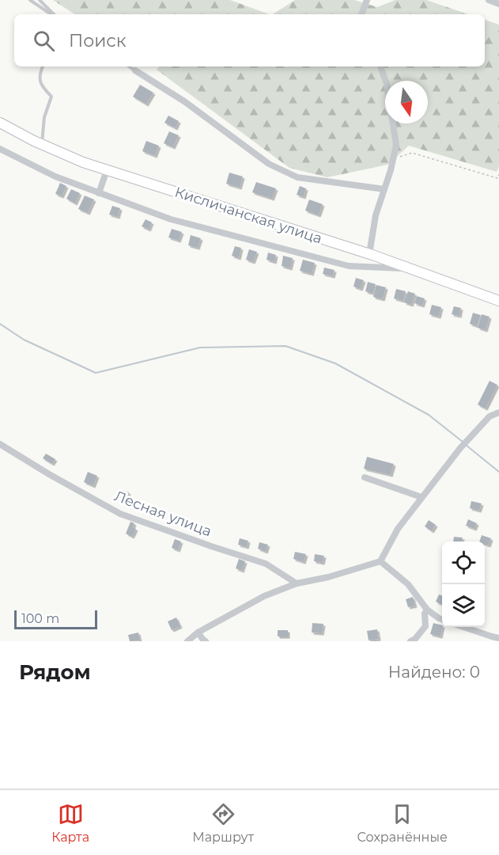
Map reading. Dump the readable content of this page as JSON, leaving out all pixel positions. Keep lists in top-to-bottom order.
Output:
{
  "streets": {
    "street": ["Кисличанская улица", "Лесная улица"]
  },
  "scale_bar": "100 m",
  "north": "bottom",
  "page": {
    "search": "Поиск",
    "scale": "100 m",
    "heading": ["Рядом", "Найдено: 0"],
    "nav": ["Карта", "Маршрут", "Сохранённые"]
  }
}
